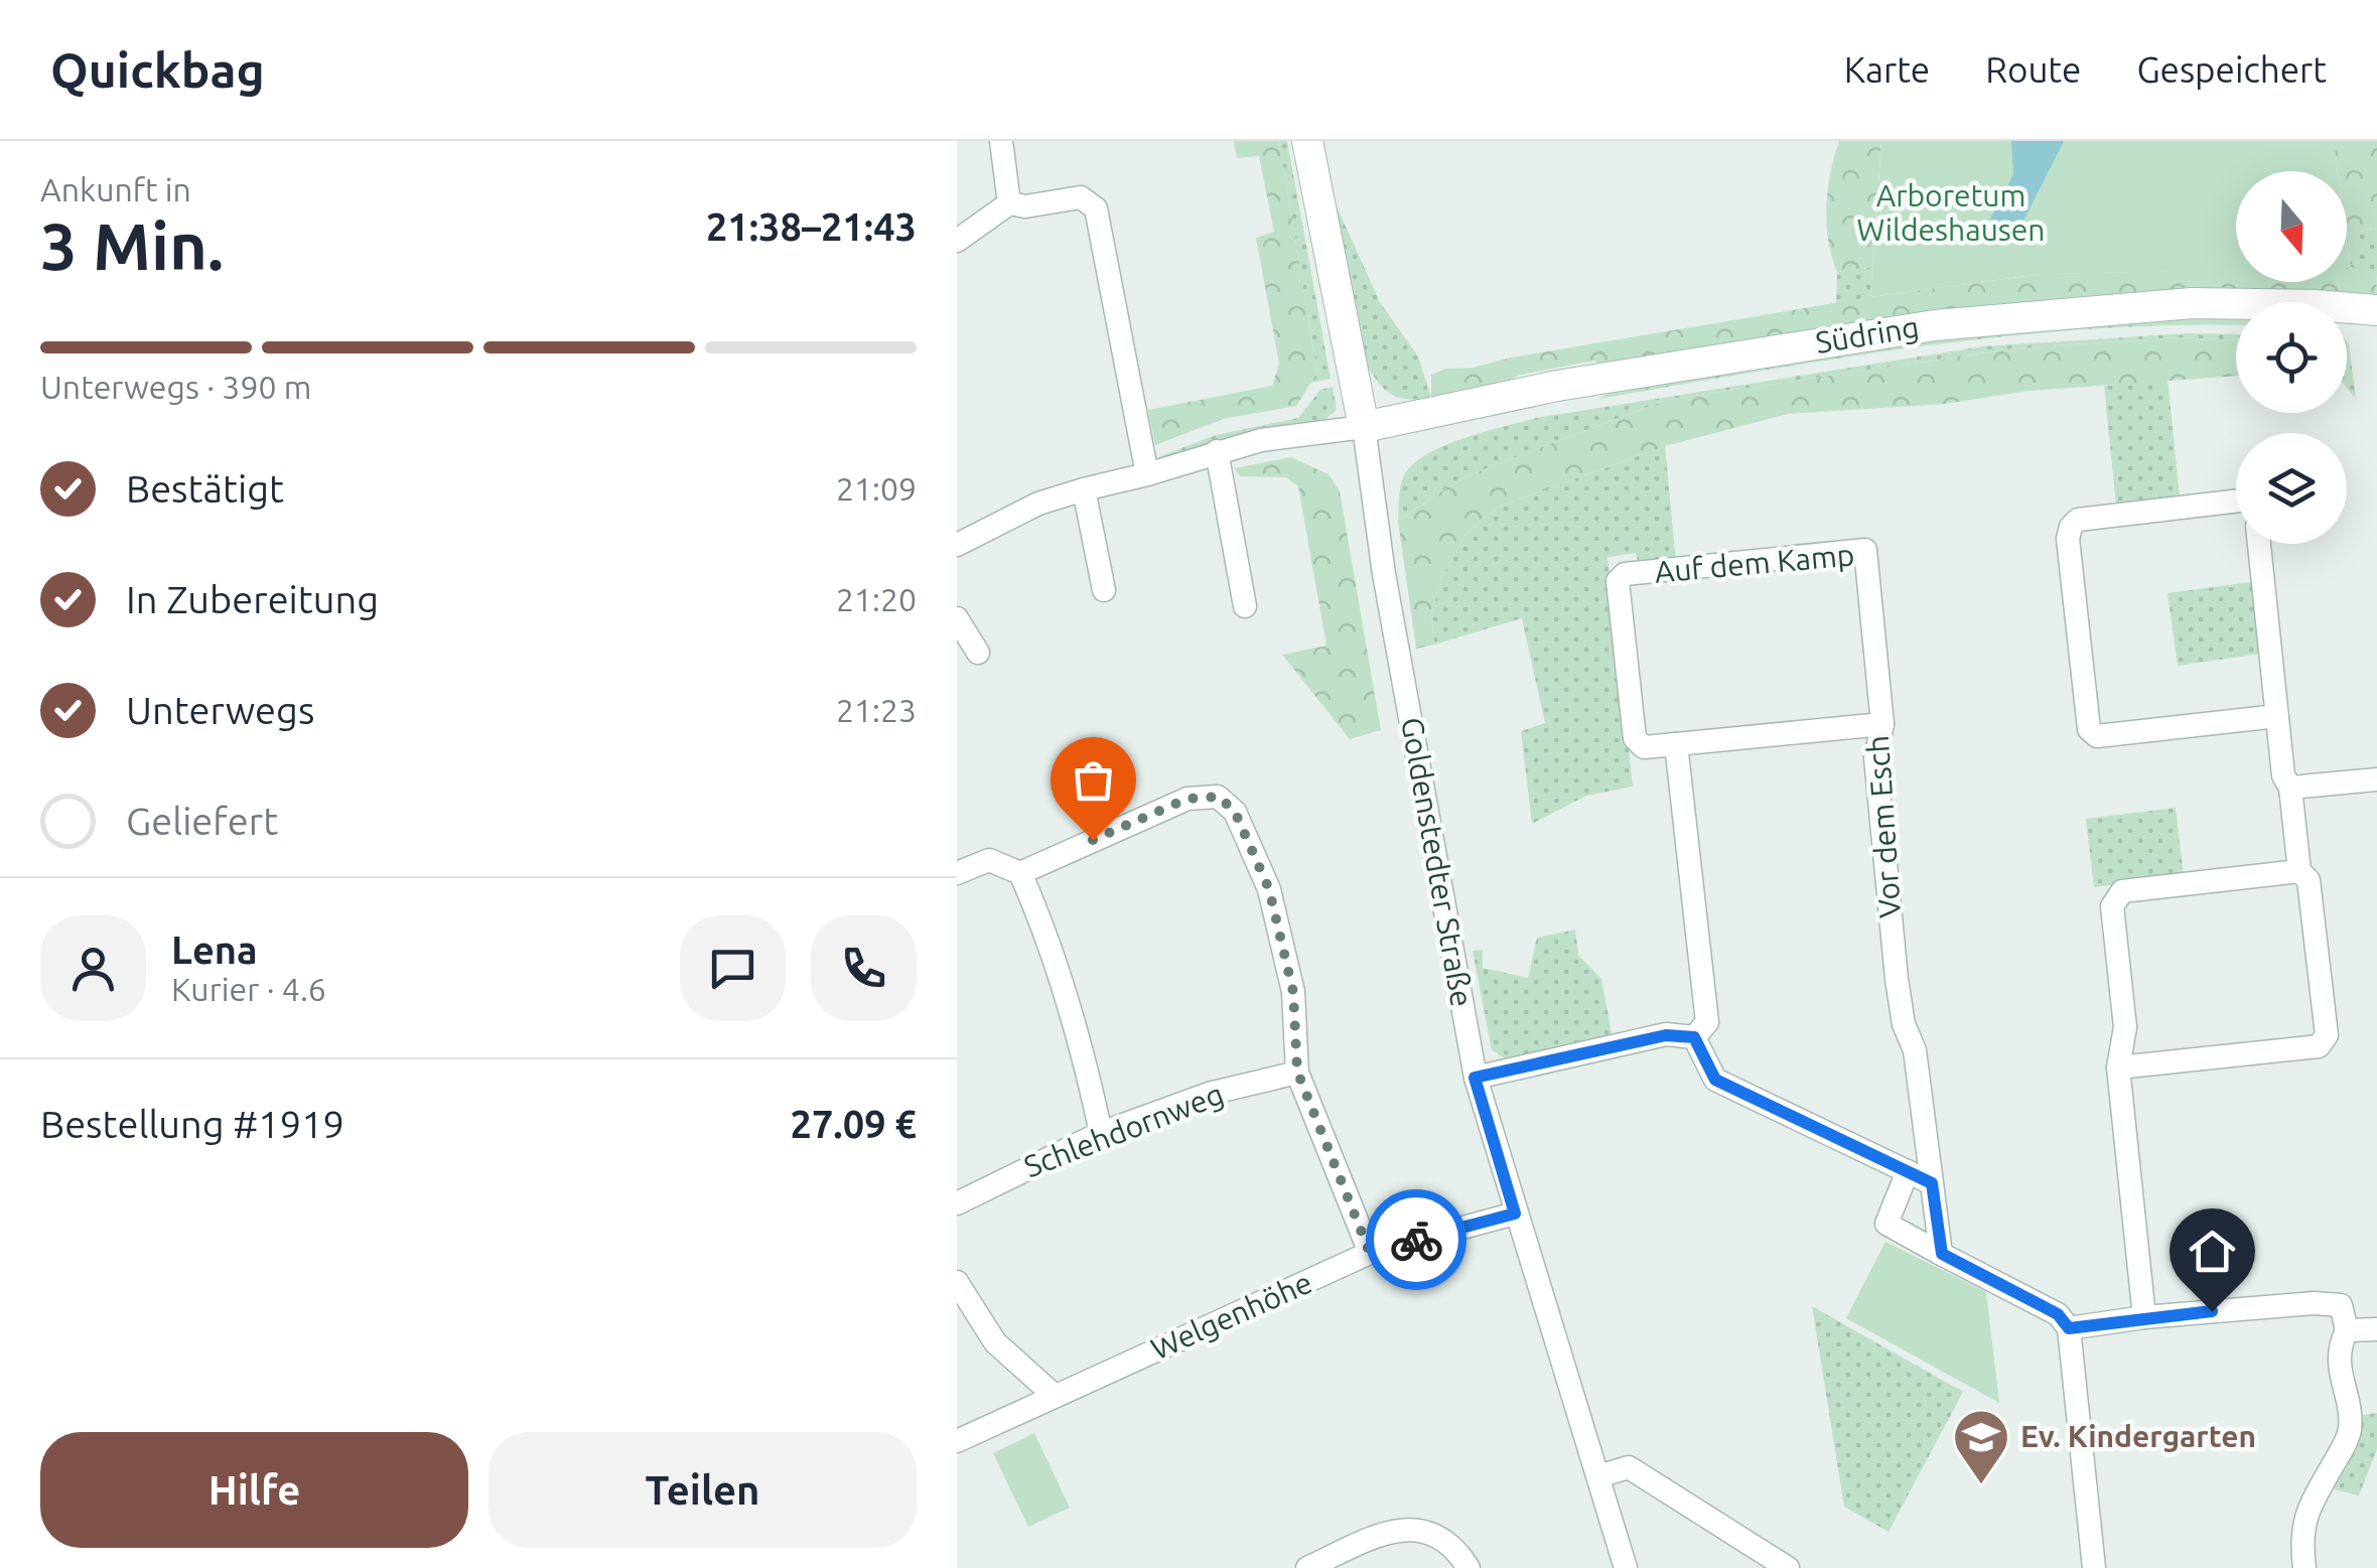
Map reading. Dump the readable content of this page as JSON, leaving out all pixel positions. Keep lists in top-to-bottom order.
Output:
{
  "streets": {
    "main road": ["Südring", "Goldenstedter Straße"],
    "street": [
      "Auf dem Kamp",
      "Vor dem Esch",
      "Schlehdornweg",
      "Welgenhöhe"
    ]
  },
  "crossings": [
    ["Südring", "Goldenstedter Straße"],
    ["Auf dem Kamp", "Vor dem Esch"],
    ["Goldenstedter Straße", "Welgenhöhe"]
  ],
  "parks": ["Arboretum Wildeshausen"],
  "places": {
    "school or university": ["Ev. Kindergarten"]
  },
  "north": "bottom",
  "page": {
    "header": "Quickbag",
    "nav": ["Karte", "Route", "Gespeichert"],
    "heading": ["3 Min.", "Ankunft in", "21:38–21:43"],
    "panel": [
      "Lena",
      "Kurier · 4.6",
      "Bestellung #1919",
      "27.09 €"
    ],
    "bar": "Unterwegs · 390 m",
    "list": [
      ["Bestätigt", "21:09"],
      ["In Zubereitung", "21:20"],
      ["Unterwegs", "21:23"],
      "Geliefert"
    ],
    "buttons": ["Hilfe", "Teilen"]
  }
}
